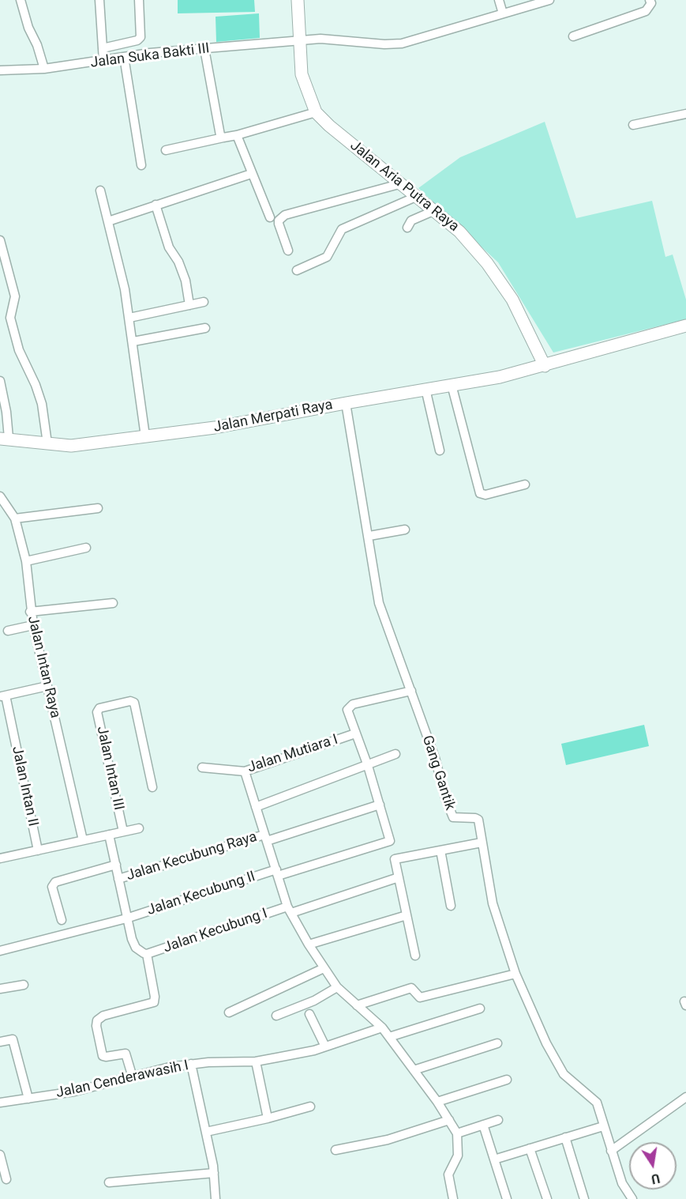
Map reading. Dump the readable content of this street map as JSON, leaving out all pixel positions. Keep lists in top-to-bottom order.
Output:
{
  "streets": {
    "main road": ["Jalan Aria Putra Raya", "Jalan Merpati Raya"],
    "street": [
      "Jalan Suka Bakti III",
      "Jalan Intan Raya",
      "Jalan Mutiara I",
      "Jalan Intan III",
      "Gang Gantik",
      "Jalan Intan II",
      "Jalan Kecubung Raya",
      "Jalan Kecubung II",
      "Jalan Kecubung I",
      "Jalan Cenderawasih I"
    ]
  },
  "crossings": [
    ["Jalan Suka Bakti III", "Jalan Aria Putra Raya"],
    ["Jalan Aria Putra Raya", "Jalan Merpati Raya"],
    ["Jalan Merpati Raya", "Gang Gantik"],
    ["Jalan Kecubung Raya", "Jalan Kecubung II"]
  ],
  "north": "bottom"
}
